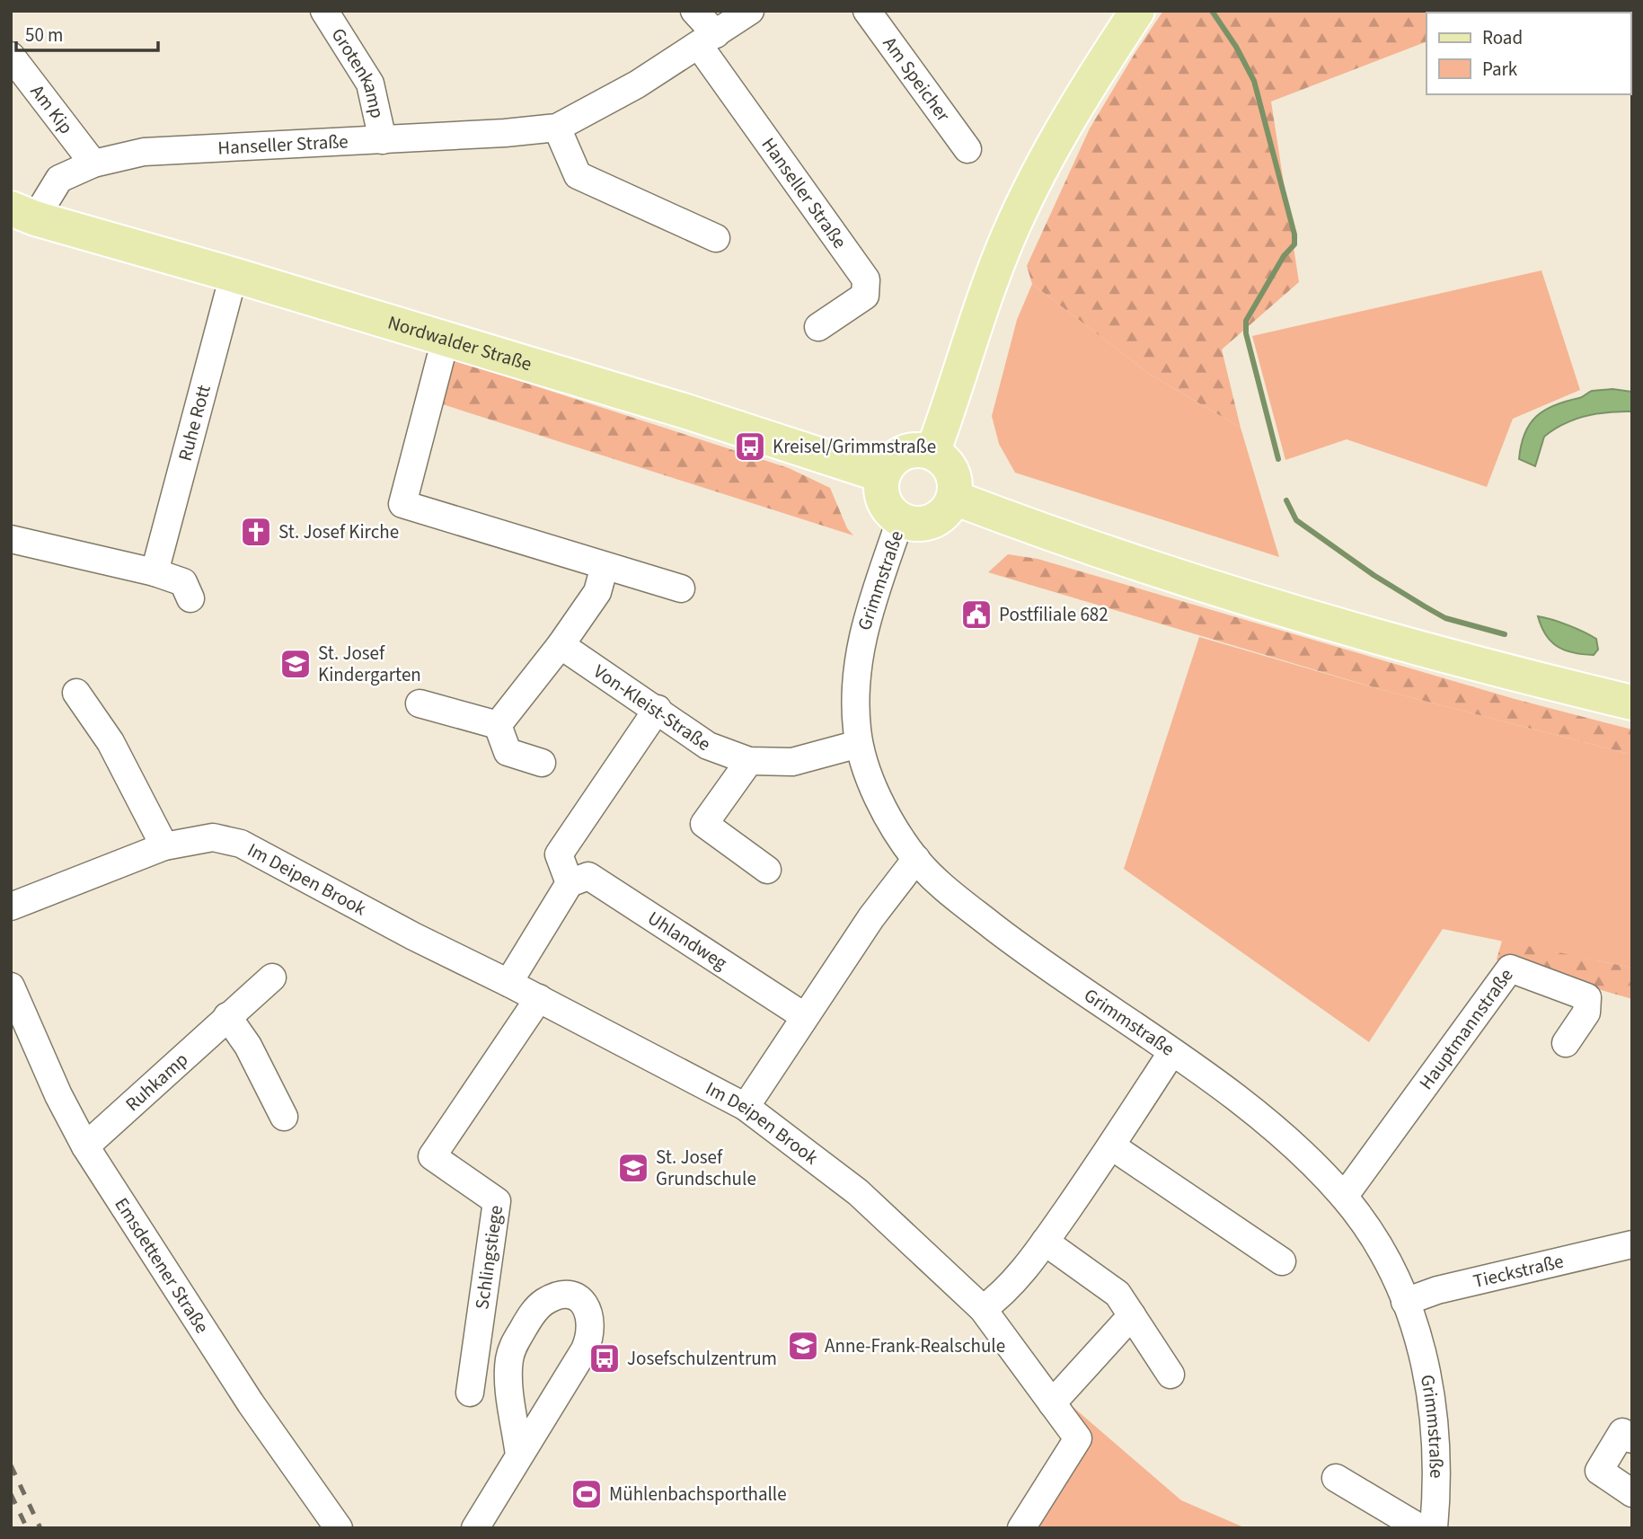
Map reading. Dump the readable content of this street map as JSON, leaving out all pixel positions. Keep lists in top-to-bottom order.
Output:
{
  "streets": {
    "main road": ["Nordwalder Straße"],
    "street": [
      "Grotenkamp",
      "Am Speicher",
      "Am Kip",
      "Hanseller Straße",
      "Ruhe Rott",
      "Grimmstraße",
      "Von-Kleist-Straße",
      "Im Deipen Brook",
      "Uhlandweg",
      "Hauptmannstraße",
      "Ruhkamp",
      "Schlingstiege",
      "Emsdettener Straße",
      "Tieckstraße"
    ]
  },
  "crossings": [
    ["Grotenkamp", "Hanseller Straße"],
    ["Am Kip", "Hanseller Straße"],
    ["Hanseller Straße", "Nordwalder Straße"],
    ["Nordwalder Straße", "Ruhe Rott"],
    ["Nordwalder Straße", "Grimmstraße"],
    ["Grimmstraße", "Von-Kleist-Straße"],
    ["Grimmstraße", "Hauptmannstraße"],
    ["Grimmstraße", "Tieckstraße"],
    ["Im Deipen Brook", "Schlingstiege"],
    ["Ruhkamp", "Emsdettener Straße"]
  ],
  "places": {
    "bus stop": ["Kreisel/Grimmstraße", "Josefschulzentrum"],
    "church": ["St. Josef Kirche"],
    "public building": ["Postfiliale 682"],
    "school or university": ["St. Josef Kindergarten", "St. Josef Grundschule", "Anne-Frank-Realschule"],
    "sports": ["Mühlenbachsporthalle"]
  },
  "legend": ["Road", "Park"],
  "scale_bar": "50 m"
}
